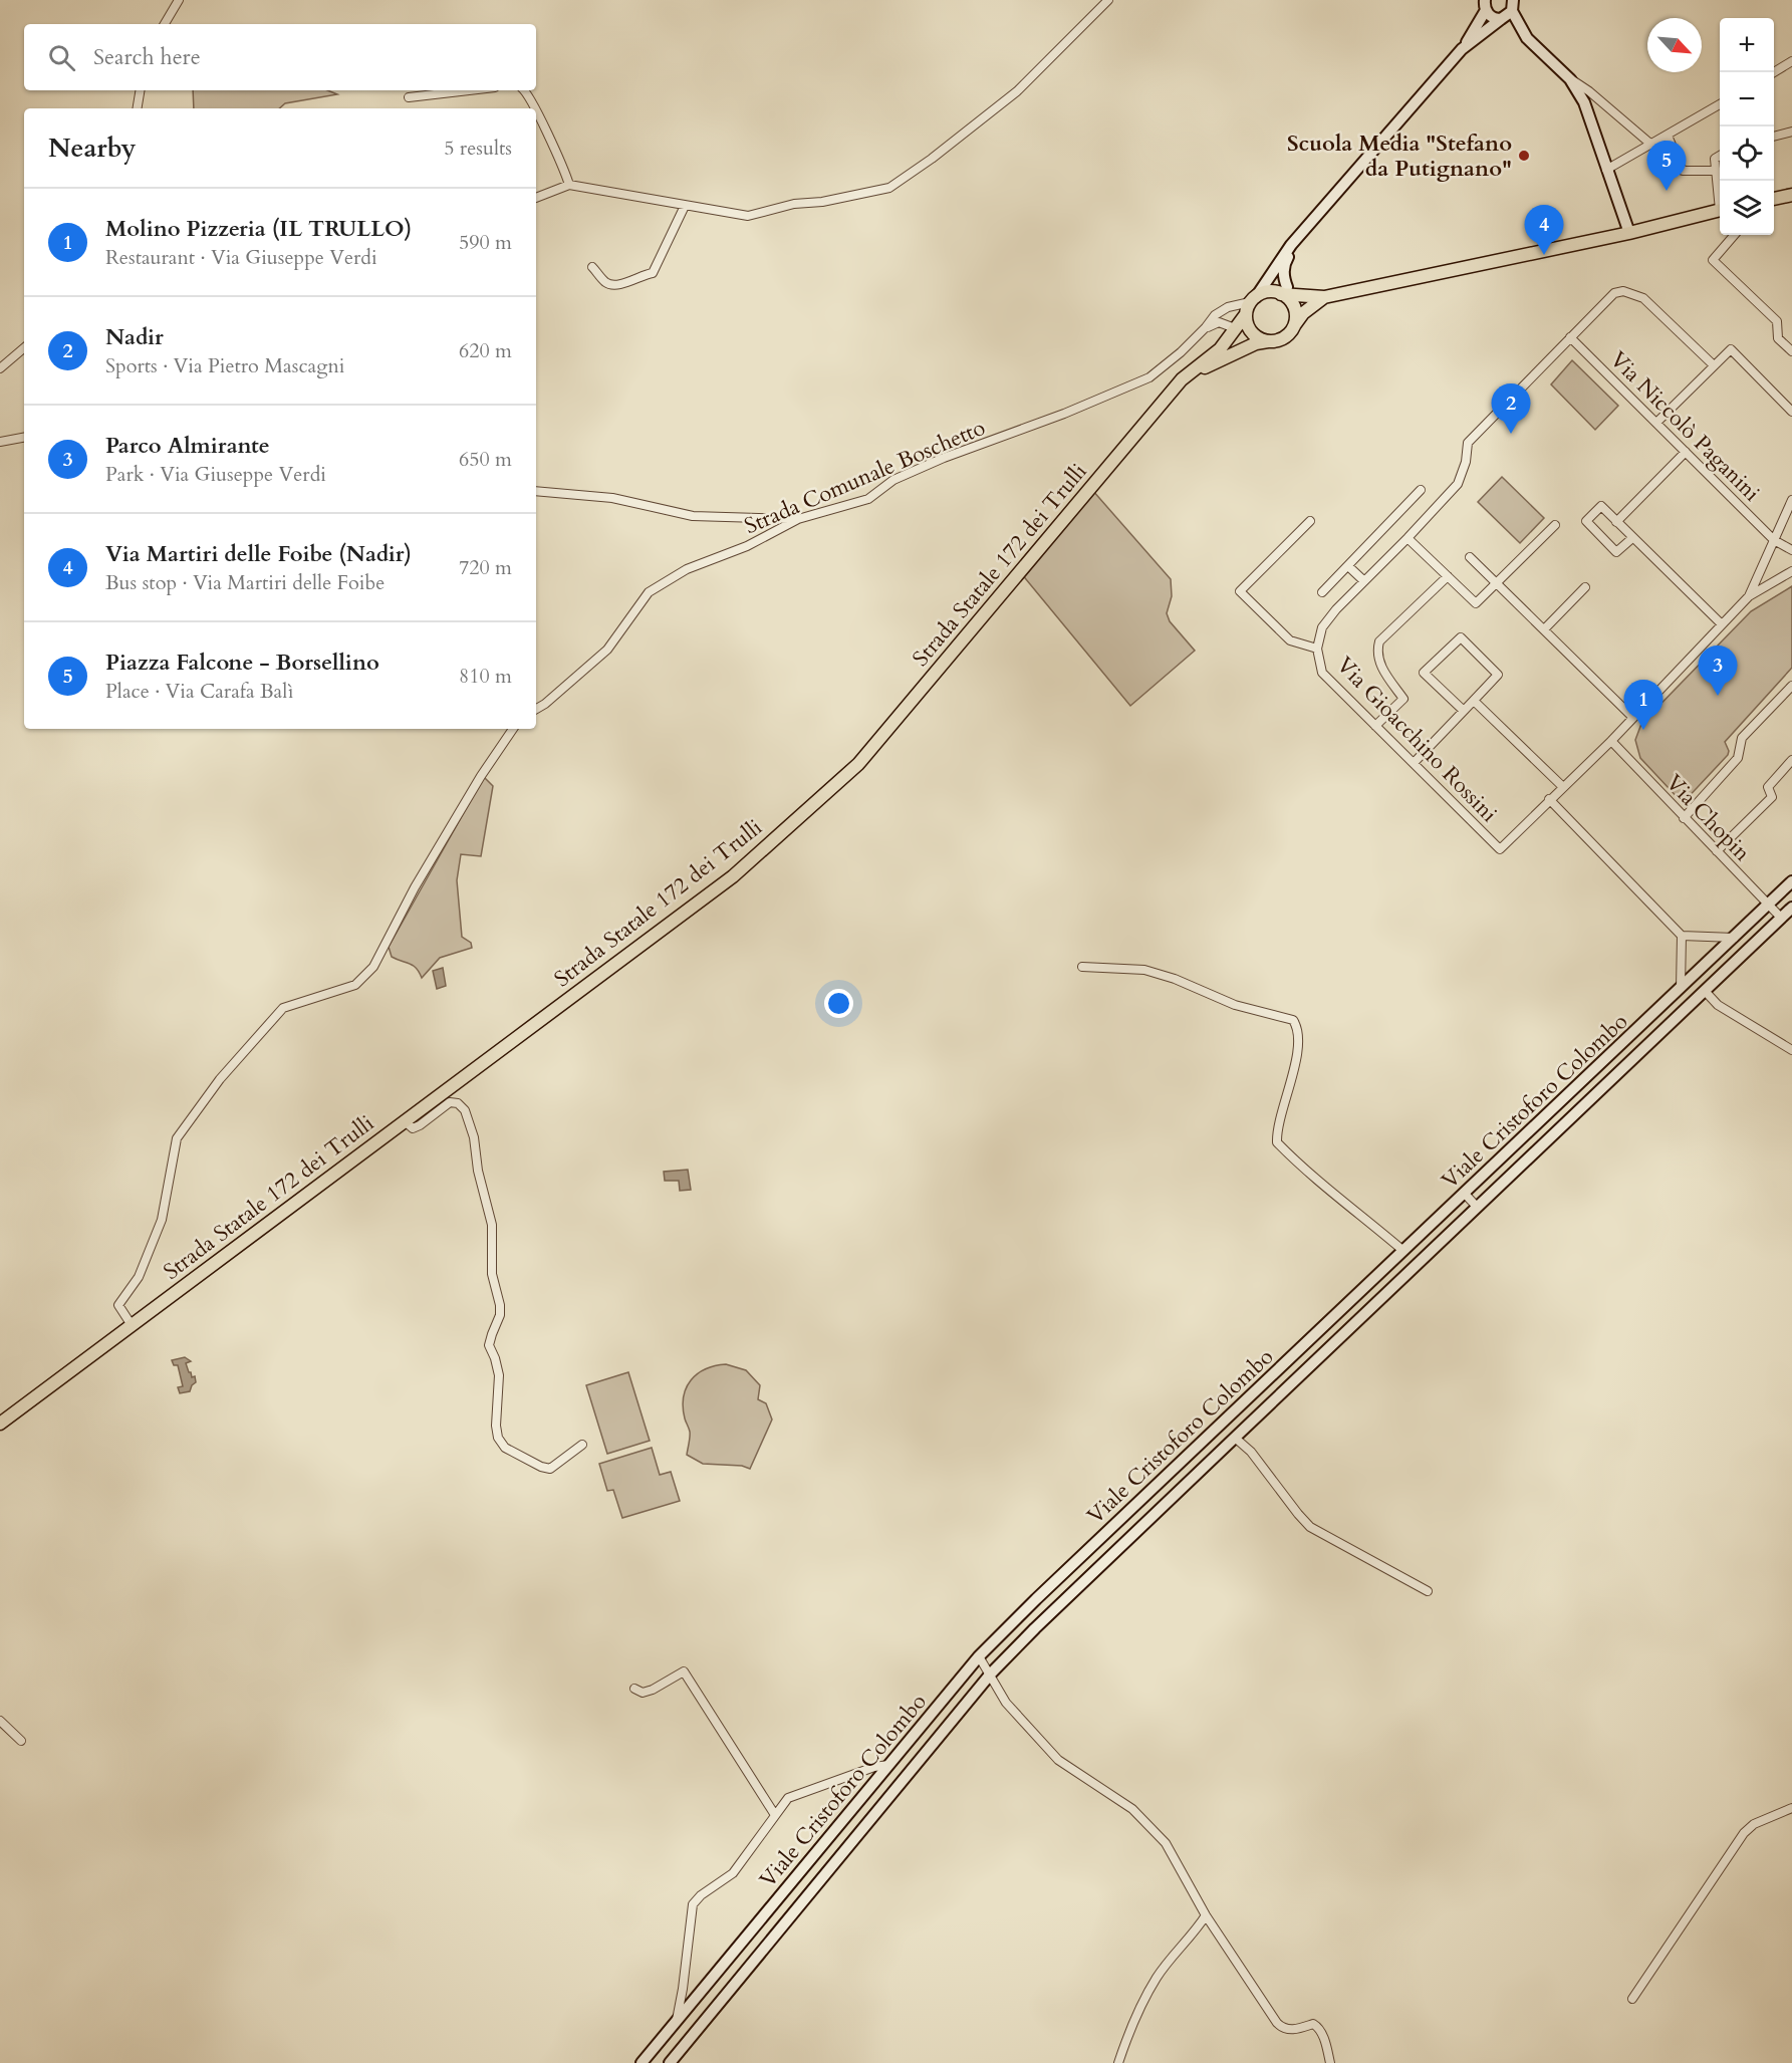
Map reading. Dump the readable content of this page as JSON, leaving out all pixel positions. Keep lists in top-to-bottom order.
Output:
{
  "streets": {
    "main road": ["Strada Statale 172 dei Trulli", "Viale Cristoforo Colombo"],
    "street": [
      "Via Niccolò Paganini",
      "Strada Comunale Boschetto",
      "Via Gioacchino Rossini",
      "Via Chopin"
    ]
  },
  "crossings": [
    ["Strada Comunale Boschetto", "Strada Statale 172 dei Trulli"],
    ["Via Chopin", "Viale Cristoforo Colombo"]
  ],
  "places": ["Scuola Media \"Stefano da Putignano\""],
  "north": "bottom right",
  "page": {
    "map_buttons": ["+", "−"],
    "search": "Search here",
    "heading": ["Nearby", "5 results"],
    "pins": [
      "5",
      "4",
      "2",
      "3",
      "1"
    ],
    "list": [
      {
        "mark": "1",
        "name": "Molino Pizzeria (IL TRULLO)",
        "note": "Restaurant · Via Giuseppe Verdi",
        "value": "590 m"
      },
      {
        "mark": "2",
        "name": "Nadir",
        "note": "Sports · Via Pietro Mascagni",
        "value": "620 m"
      },
      {
        "mark": "3",
        "name": "Parco Almirante",
        "note": "Park · Via Giuseppe Verdi",
        "value": "650 m"
      },
      {
        "mark": "4",
        "name": "Via Martiri delle Foibe (Nadir)",
        "note": "Bus stop · Via Martiri delle Foibe",
        "value": "720 m"
      },
      {
        "mark": "5",
        "name": "Piazza Falcone - Borsellino",
        "note": "Place · Via Carafa Balì",
        "value": "810 m"
      }
    ]
  }
}
